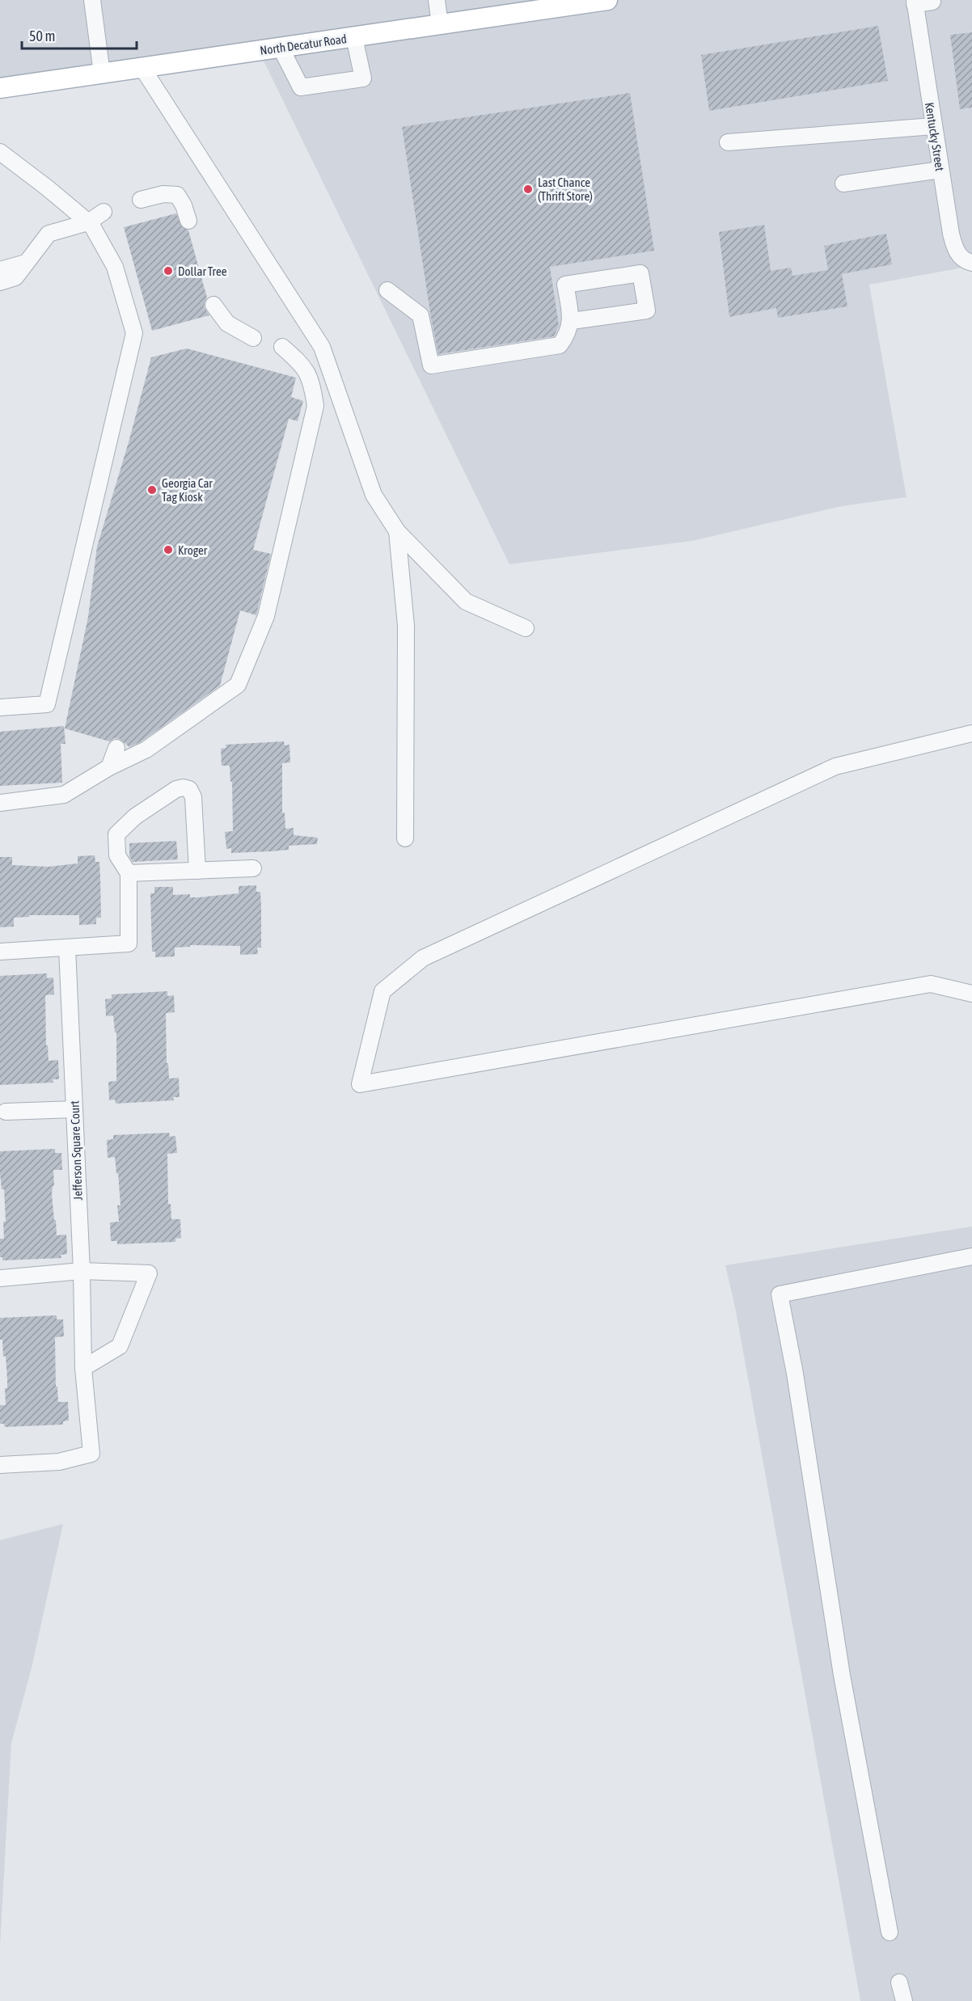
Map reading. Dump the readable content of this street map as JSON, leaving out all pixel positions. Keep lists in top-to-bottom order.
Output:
{
  "streets": {
    "main road": ["North Decatur Road"],
    "street": ["Kentucky Street", "Jefferson Square Court"]
  },
  "places": [
    "Last Chance (Thrift Store)",
    "Dollar Tree",
    "Georgia Car Tag Kiosk",
    "Kroger"
  ],
  "scale_bar": "50 m"
}
